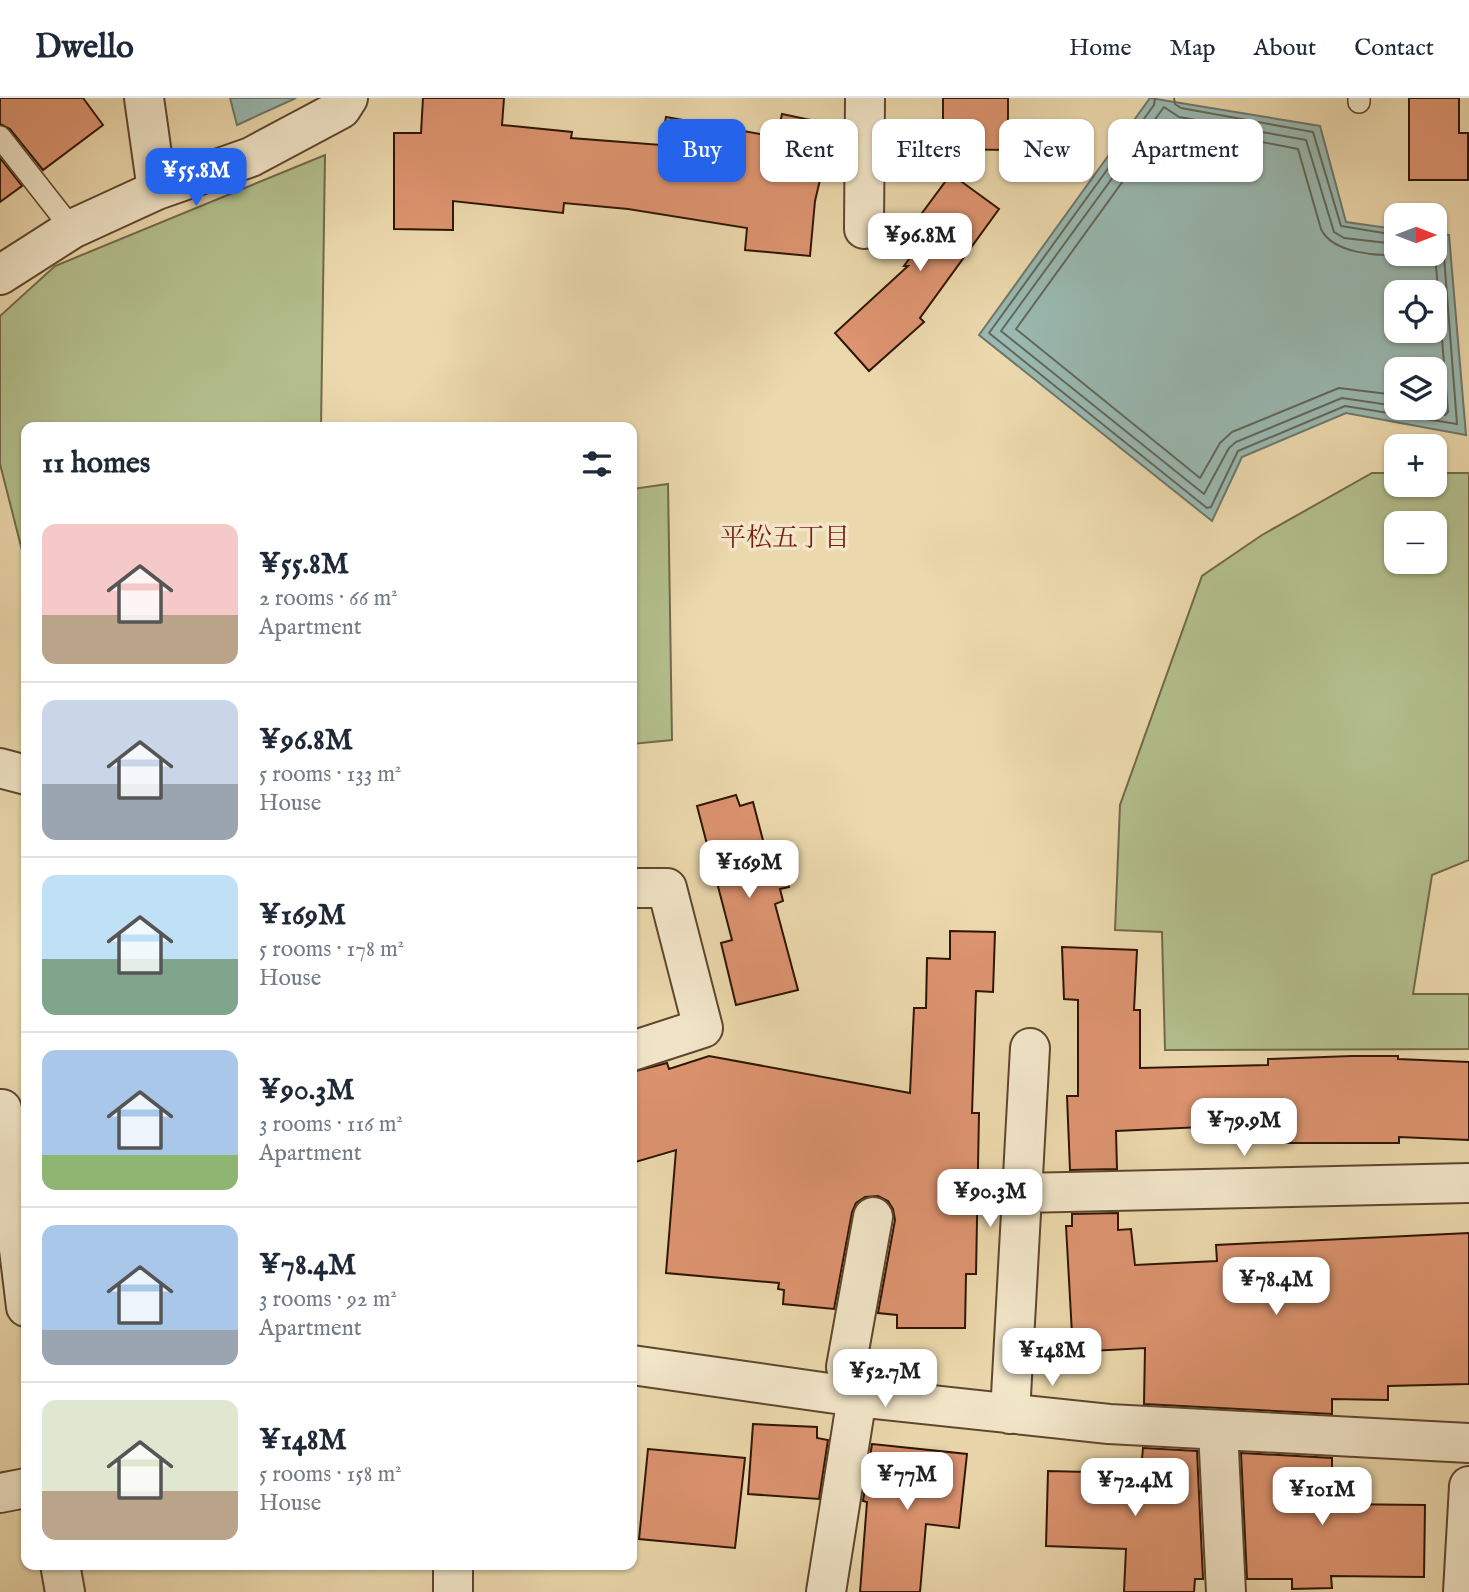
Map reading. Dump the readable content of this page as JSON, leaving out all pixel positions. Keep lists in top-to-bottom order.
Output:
{
  "districts": ["平松五丁目"],
  "north": "right",
  "page": {
    "header": "Dwello",
    "nav": [
      "Home",
      "Map",
      "About",
      "Contact"
    ],
    "chip": [
      "Buy",
      "Rent",
      "Filters",
      "New",
      "Apartment"
    ],
    "price": [
      "¥55.8M",
      "¥96.8M",
      "¥169M",
      "¥79.9M",
      "¥90.3M",
      "¥78.4M",
      "¥148M",
      "¥52.7M",
      "¥77M",
      "¥72.4M",
      "¥101M"
    ],
    "map_buttons": ["+", "−"],
    "heading": "11 homes",
    "list": [
      {
        "name": "¥55.8M",
        "note": "2 rooms · 66 m² · Apartment"
      },
      {
        "name": "¥96.8M",
        "note": "5 rooms · 133 m² · House"
      },
      {
        "name": "¥169M",
        "note": "5 rooms · 178 m² · House"
      },
      {
        "name": "¥90.3M",
        "note": "3 rooms · 116 m² · Apartment"
      },
      {
        "name": "¥78.4M",
        "note": "3 rooms · 92 m² · Apartment"
      },
      {
        "name": "¥148M",
        "note": "5 rooms · 158 m² · House"
      }
    ]
  }
}
